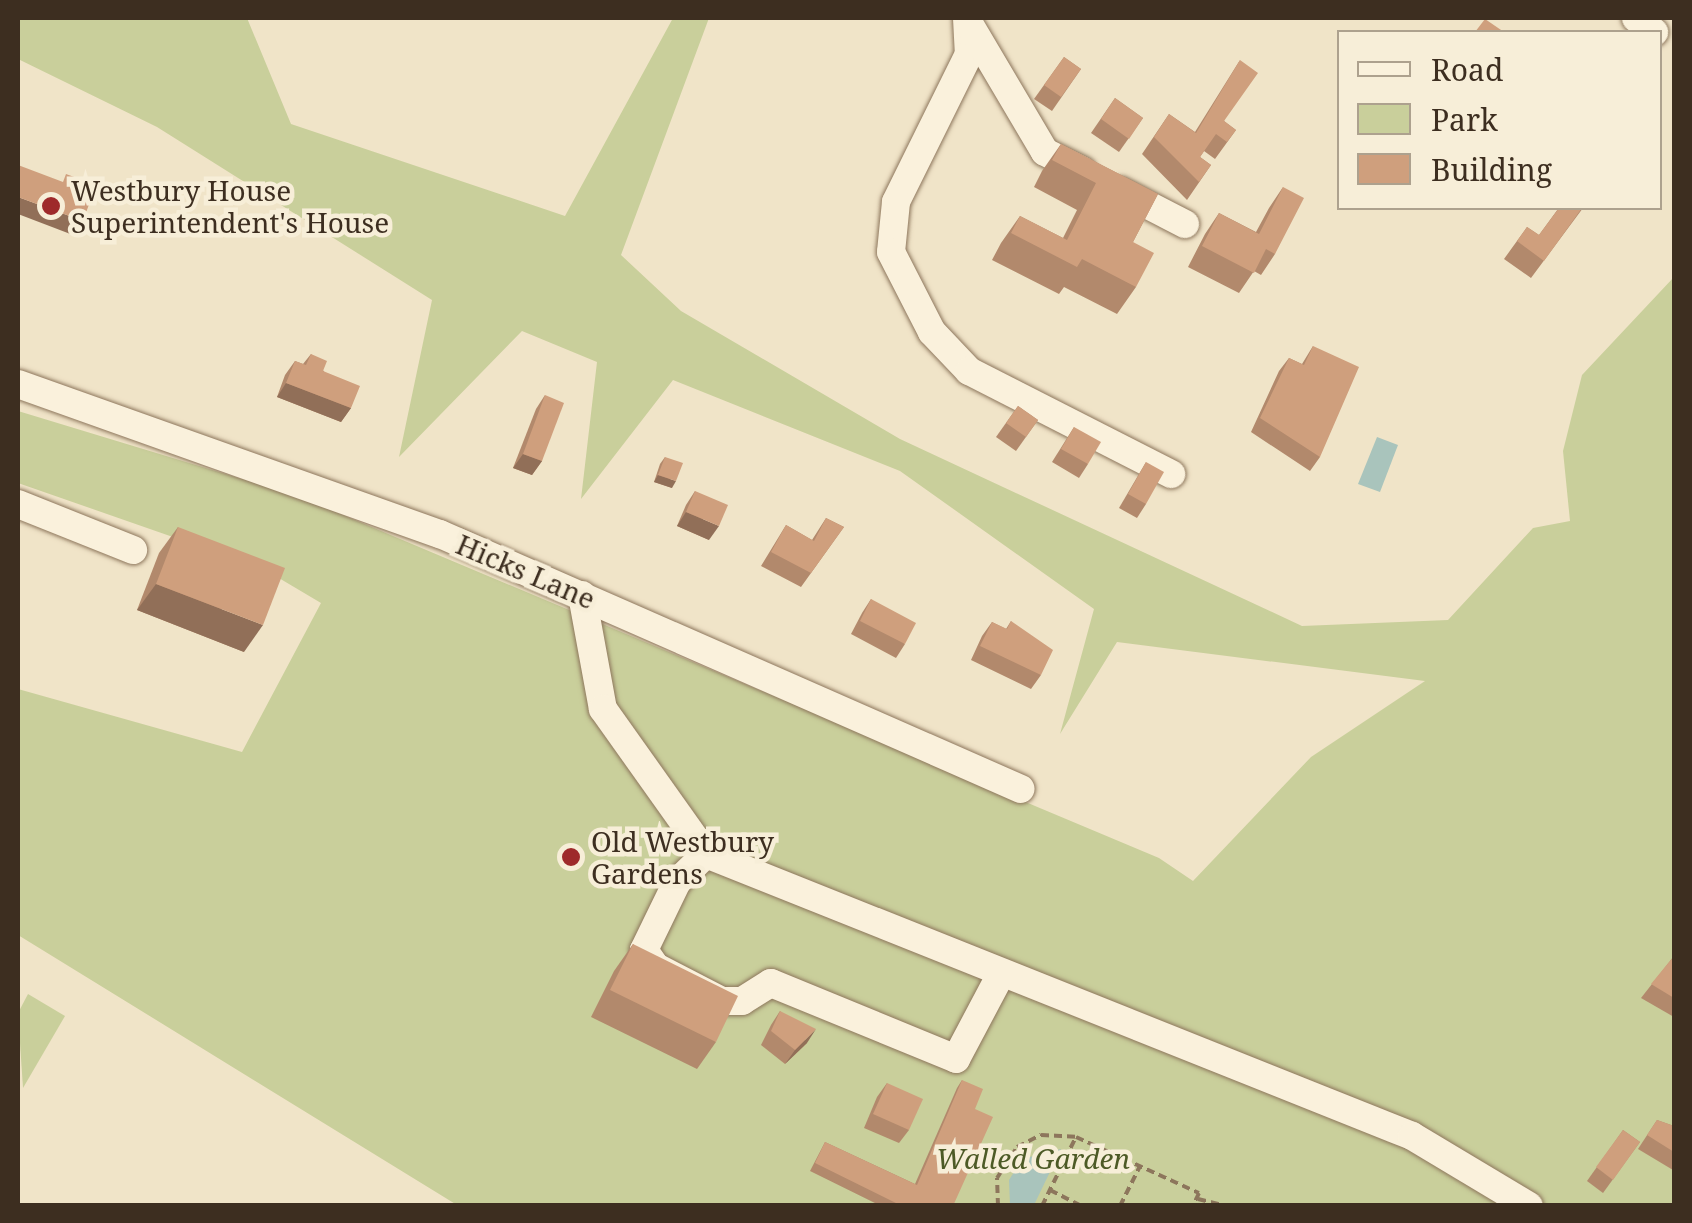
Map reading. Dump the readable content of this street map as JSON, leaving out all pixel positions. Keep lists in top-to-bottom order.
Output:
{
  "streets": {
    "street": ["Hicks Lane"]
  },
  "parks": ["Walled Garden"],
  "places": ["Westbury House Superintendent's House", "Old Westbury Gardens"],
  "legend": ["Road", "Park", "Building"]
}
